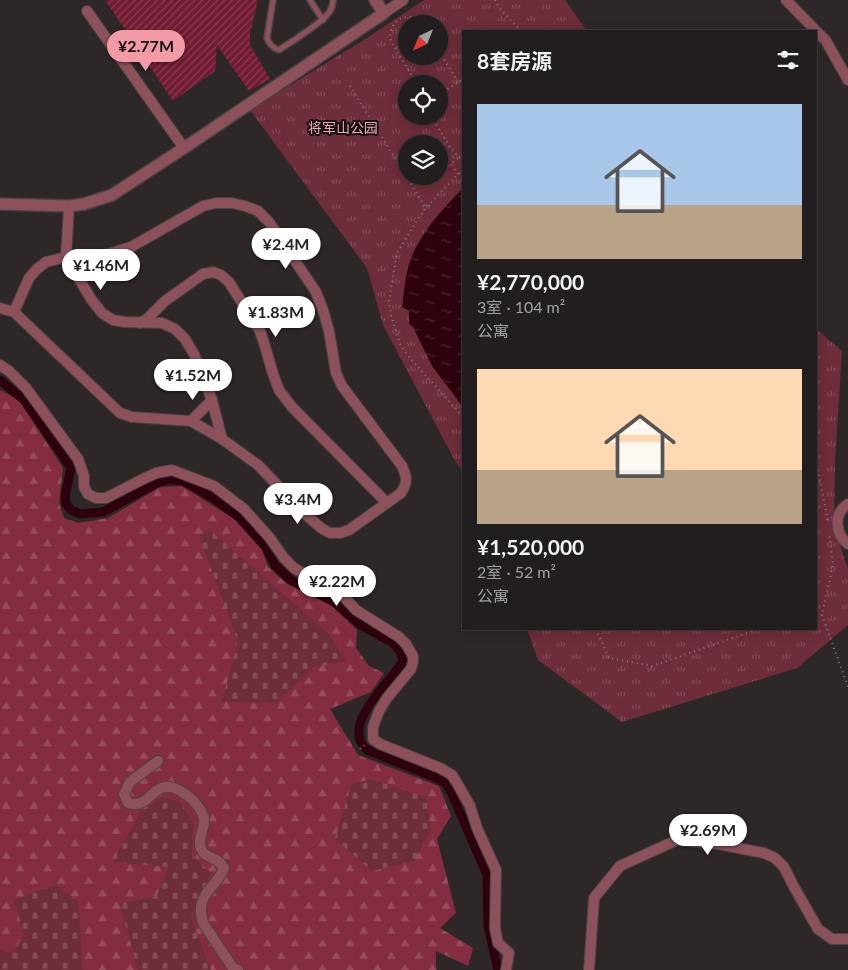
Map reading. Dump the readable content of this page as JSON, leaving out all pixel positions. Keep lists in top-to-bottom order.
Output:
{
  "parks": ["将军山公园"],
  "north": "bottom left",
  "page": {
    "price": [
      "¥2.77M",
      "¥2.4M",
      "¥1.46M",
      "¥1.83M",
      "¥1.52M",
      "¥3.4M",
      "¥2.22M",
      "¥2.69M"
    ],
    "heading": "8套房源",
    "list": [
      {
        "name": "¥2,770,000",
        "note": "3室 · 104 m² · 公寓"
      },
      {
        "name": "¥1,520,000",
        "note": "2室 · 52 m² · 公寓"
      }
    ]
  }
}
